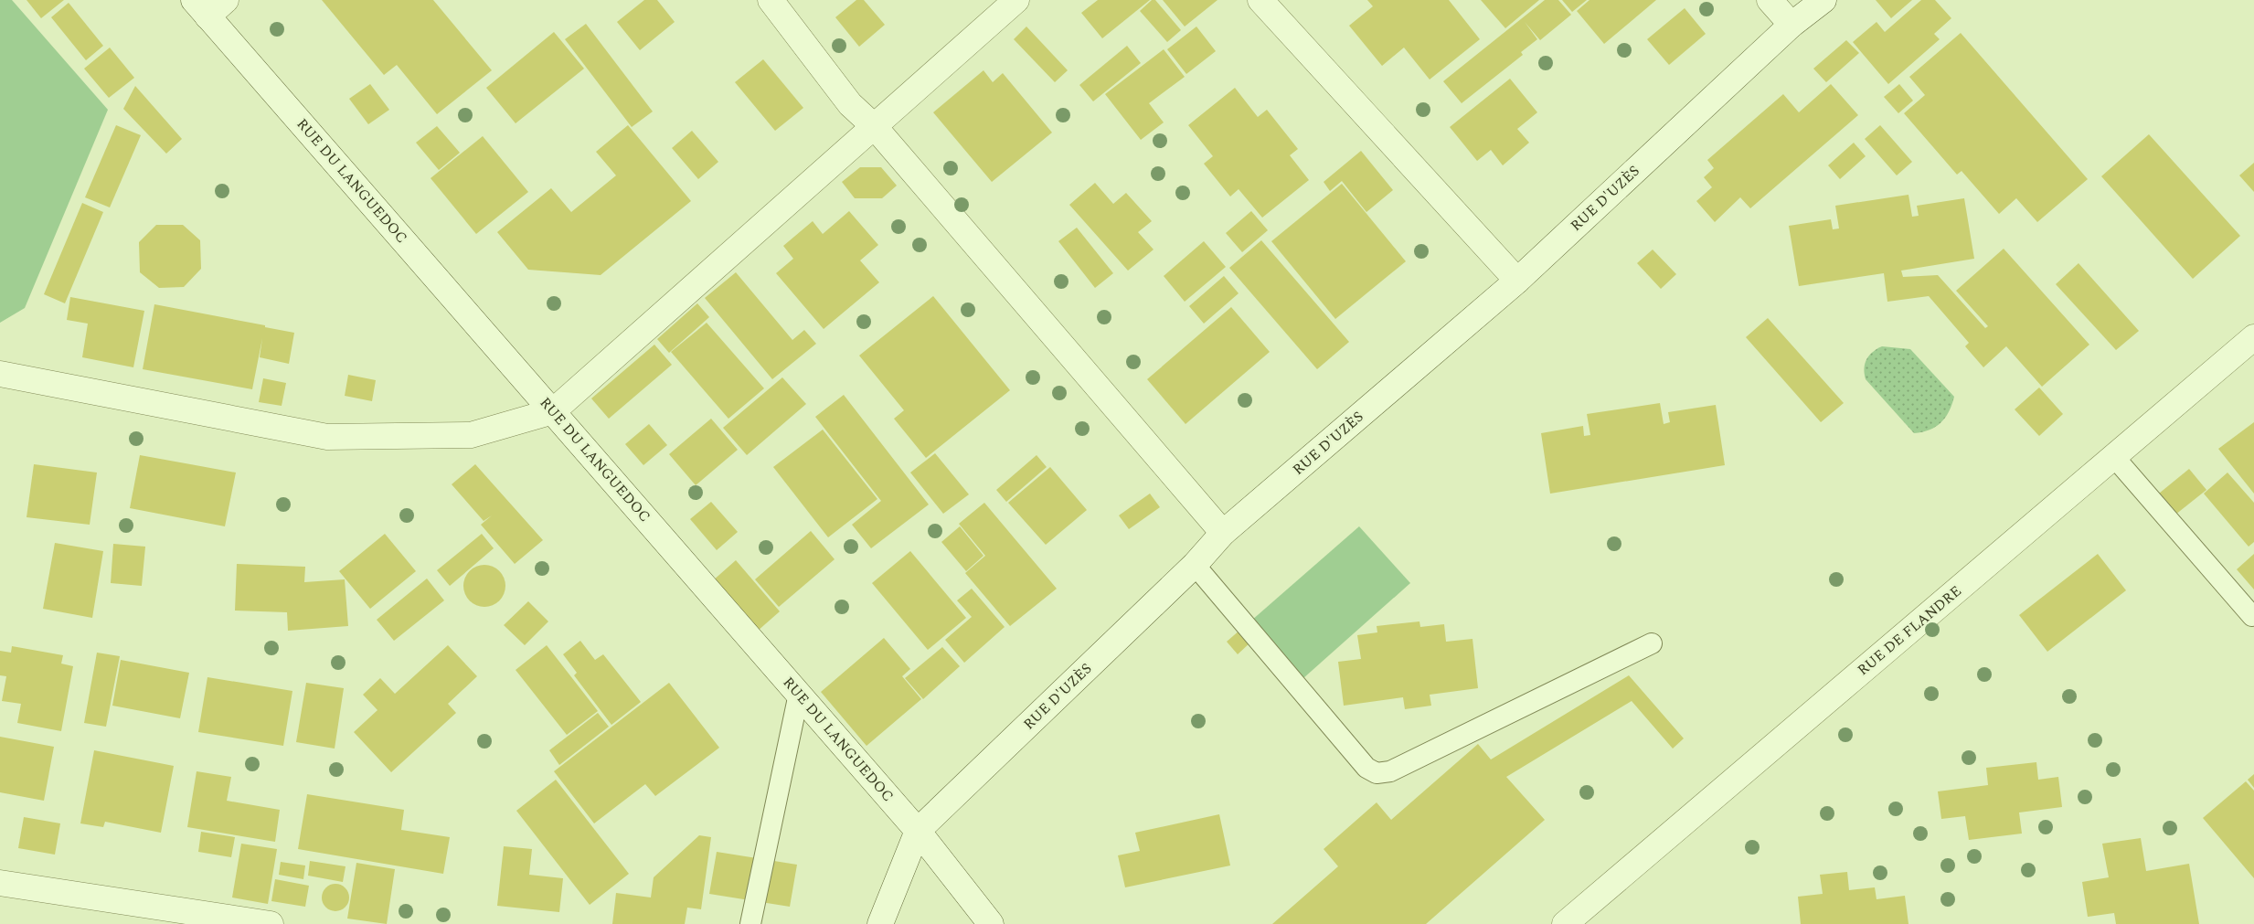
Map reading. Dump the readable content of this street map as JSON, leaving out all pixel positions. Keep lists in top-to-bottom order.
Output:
{
  "streets": {
    "street": ["RUE DU LANGUEDOC", "RUE D'UZÈS", "RUE DE FLANDRE"]
  },
  "crossings": [
    ["RUE DU LANGUEDOC", "RUE D'UZÈS"]
  ]
}
